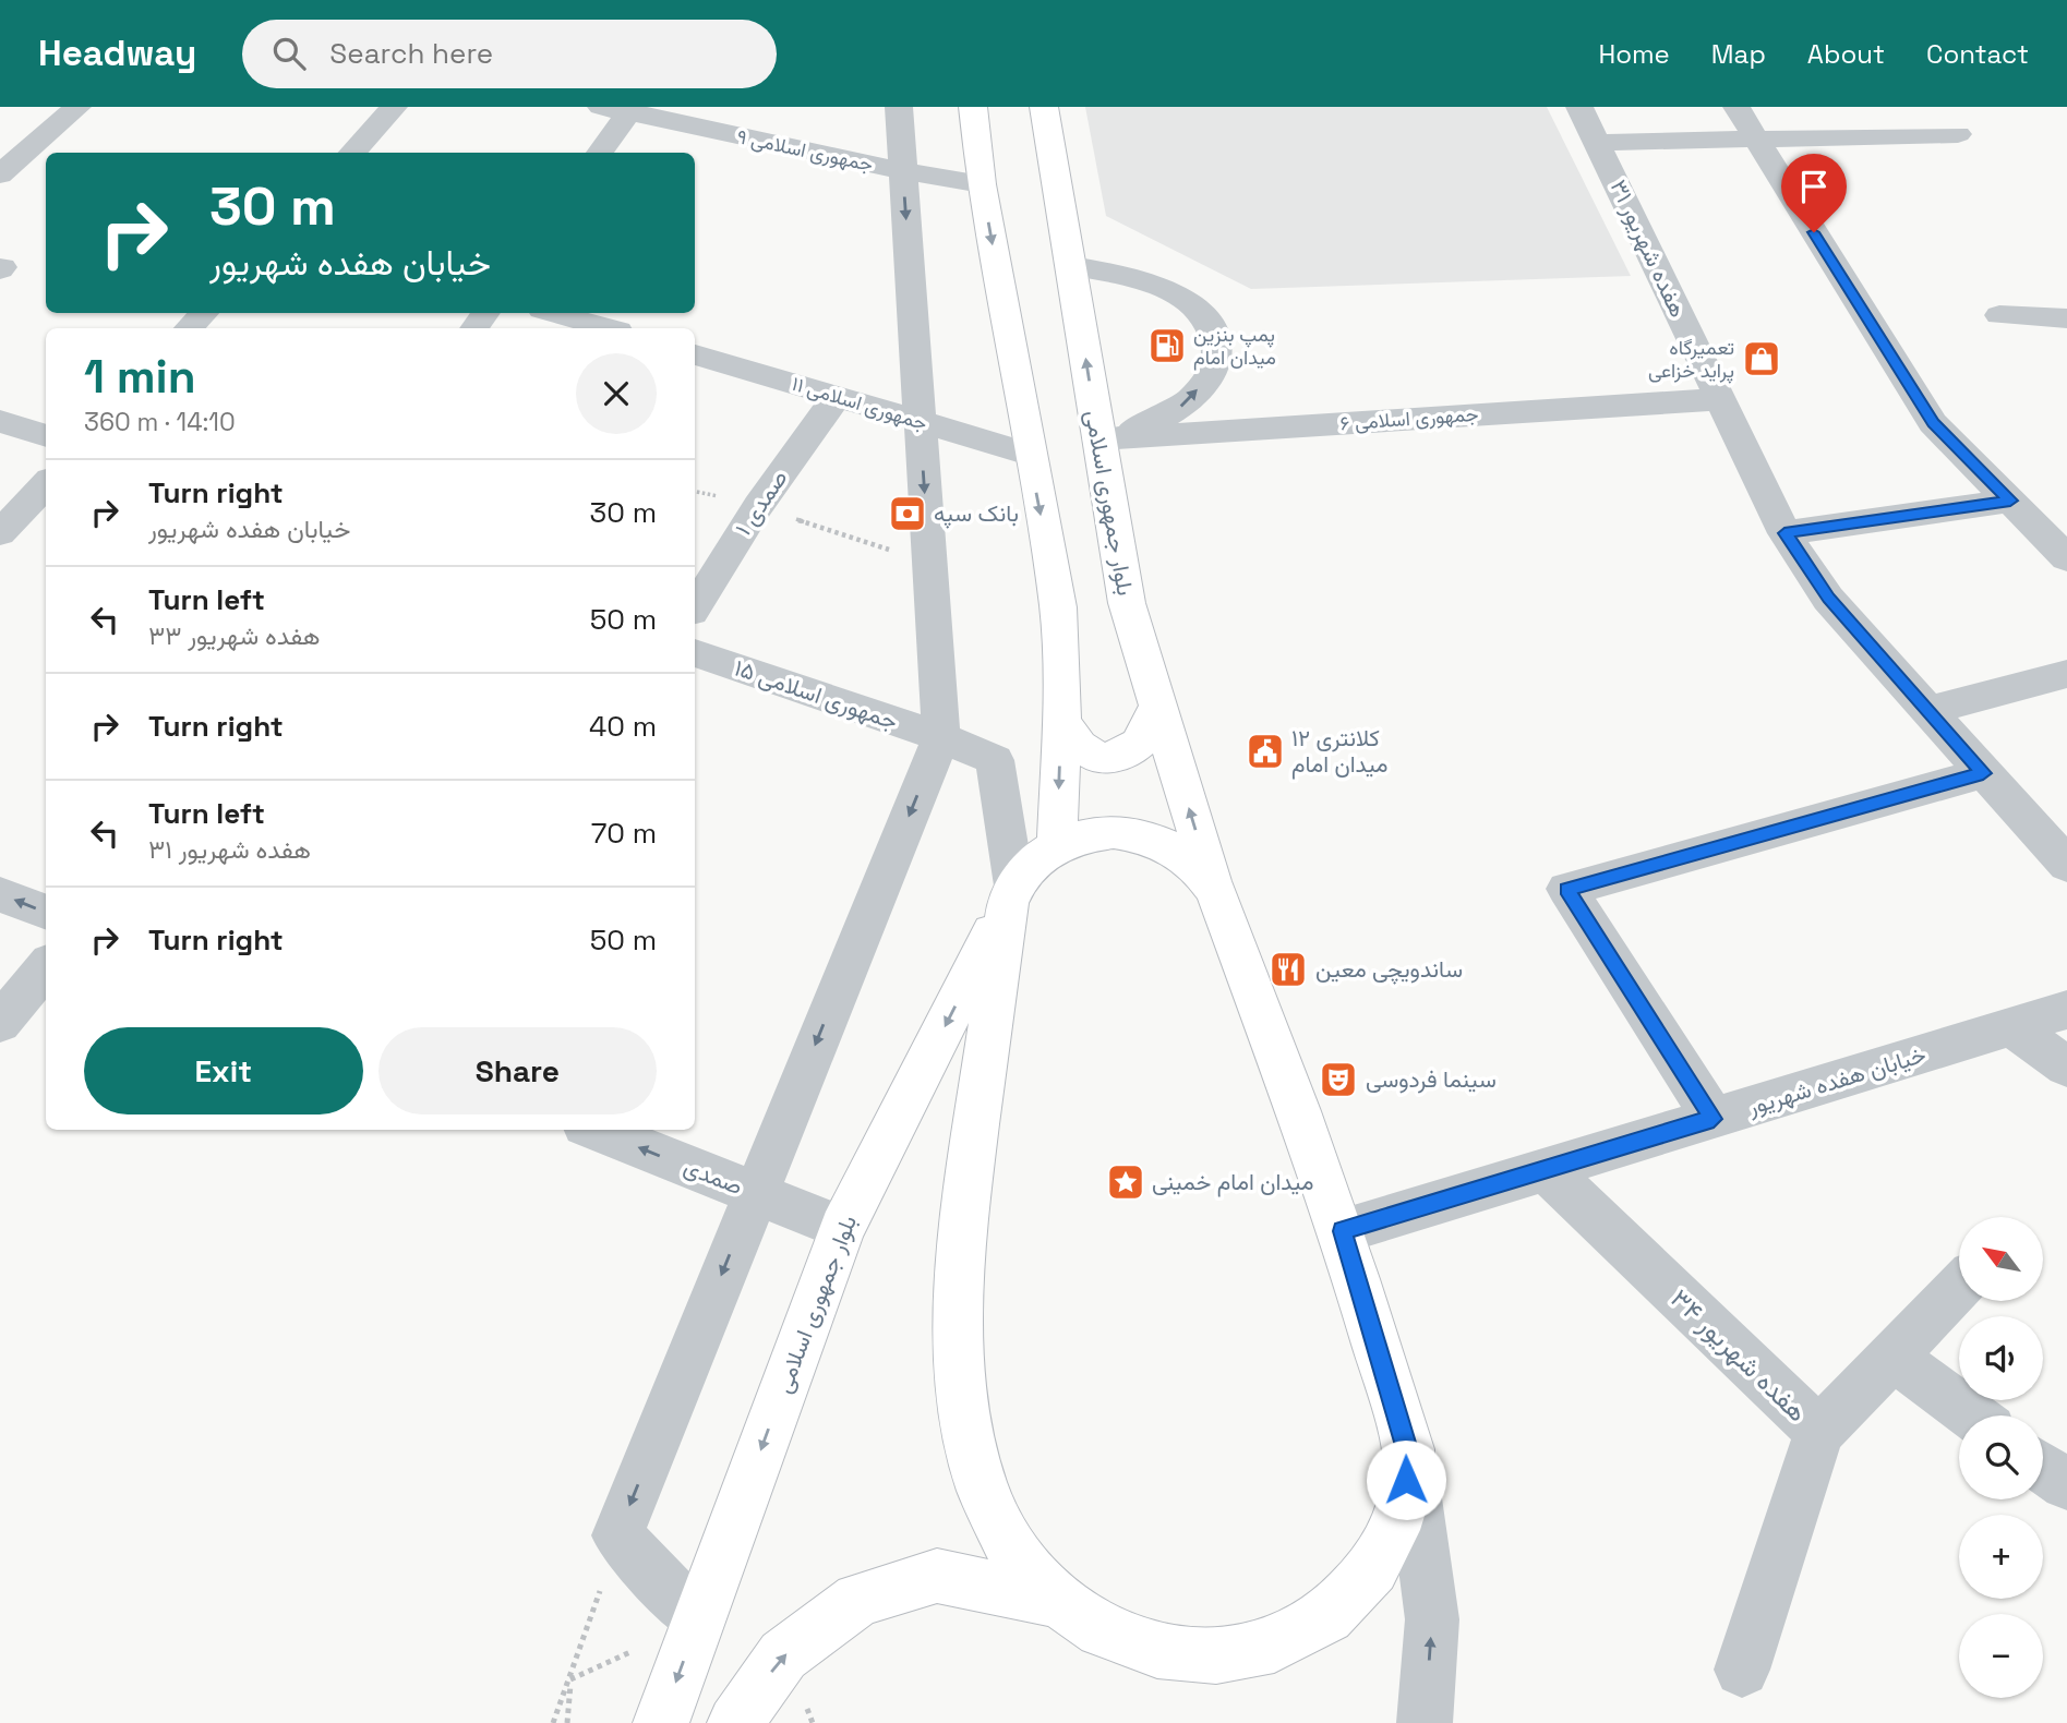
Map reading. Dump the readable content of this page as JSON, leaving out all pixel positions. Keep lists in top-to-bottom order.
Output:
{
  "streets": {
    "main road": ["بلوار جمهوری اسلامی"],
    "street": [
      "جمهوری اسلامی ۹",
      "هفده شهریور ۳۱",
      "جمهوری اسلامی ۱۱",
      "جمهوری اسلامی ۶",
      "صمدی ۱",
      "جمهوری اسلامی ۱۵",
      "خیابان هفده شهریور",
      "صمدی",
      "هفده شهریور ۳۴"
    ]
  },
  "crossings": [
    ["هفده شهریور ۳۱", "جمهوری اسلامی ۶"],
    ["جمهوری اسلامی ۱۱", "صمدی ۱"],
    ["جمهوری اسلامی ۶", "بلوار جمهوری اسلامی"],
    ["بلوار جمهوری اسلامی", "جمهوری اسلامی ۱۵"],
    ["بلوار جمهوری اسلامی", "صمدی"],
    ["خیابان هفده شهریور", "هفده شهریور ۳۴"]
  ],
  "one_way": ["صمدی"],
  "places": {
    "fuel station": ["پمپ بنزین میدان امام"],
    "shop": ["تعمیرگاه پراید خزاعی"],
    "bank": ["بانک سپه"],
    "public building": ["کلانتری ۱۲ میدان امام"],
    "restaurant": ["ساندویچی معین"],
    "theatre": ["سینما فردوسی"],
    "place": ["میدان امام خمینی"]
  },
  "north": "top left",
  "page": {
    "header": "Headway",
    "search": "Search here",
    "nav": [
      "Home",
      "Map",
      "About",
      "Contact"
    ],
    "turn": ["30 m", "خیابان هفده شهریور"],
    "heading": ["1 min", "360 m · 14:10"],
    "list": [
      {
        "name": "Turn right",
        "note": "خیابان هفده شهریور",
        "value": "30 m"
      },
      {
        "name": "Turn left",
        "note": "هفده شهریور ۳۳",
        "value": "50 m"
      },
      {
        "name": "Turn right",
        "value": "40 m"
      },
      {
        "name": "Turn left",
        "note": "هفده شهریور ۳۱",
        "value": "70 m"
      },
      {
        "name": "Turn right",
        "value": "50 m"
      }
    ],
    "buttons": ["Exit", "Share"],
    "map_buttons": ["+", "−"]
  }
}
